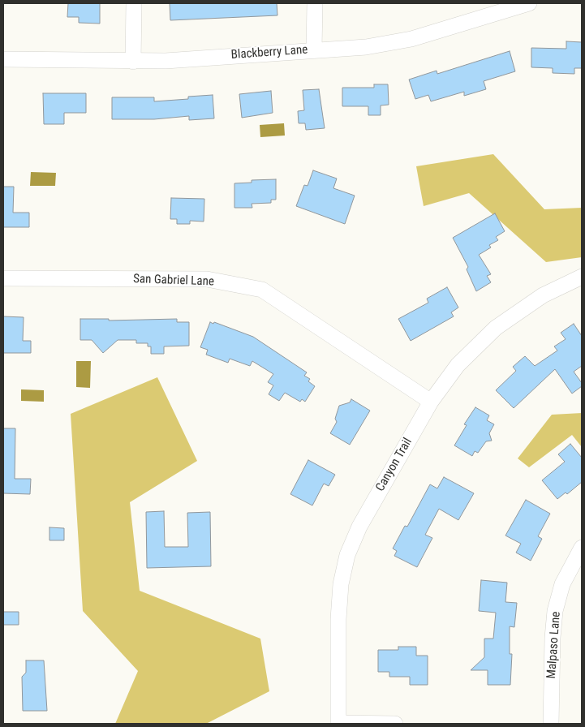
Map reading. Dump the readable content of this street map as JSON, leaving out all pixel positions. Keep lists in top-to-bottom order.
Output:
{
  "streets": {
    "street": [
      "Blackberry Lane",
      "San Gabriel Lane",
      "Canyon Trail",
      "Malpaso Lane"
    ]
  },
  "crossings": [
    ["San Gabriel Lane", "Canyon Trail"]
  ]
}
